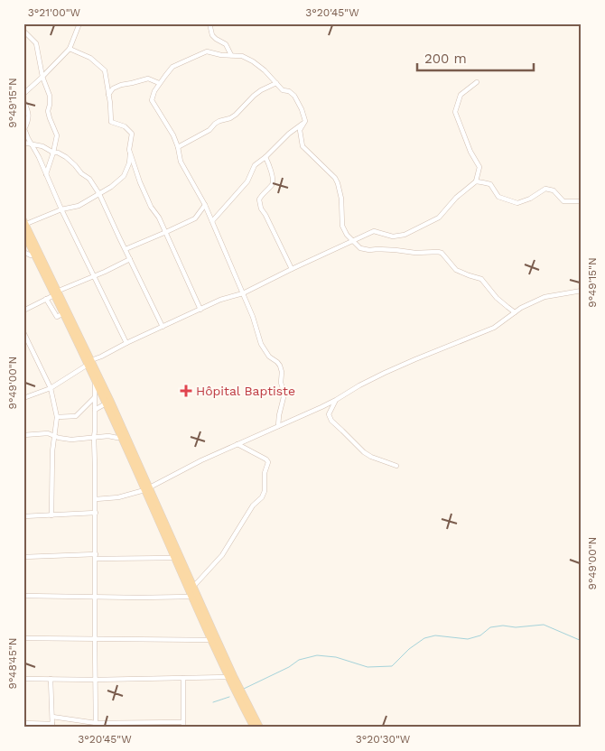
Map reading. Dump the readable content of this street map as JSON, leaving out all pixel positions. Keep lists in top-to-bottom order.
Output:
{
  "places": {
    "health": ["Hôpital Baptiste"]
  },
  "scale_bar": "200 m",
  "coordinates": [
    "3°21'00\"W",
    "3°20'45\"W",
    "9°49'15\"N",
    "9°49'00\"N",
    "9°48'45\"N",
    "3°20'30\"W"
  ]
}
